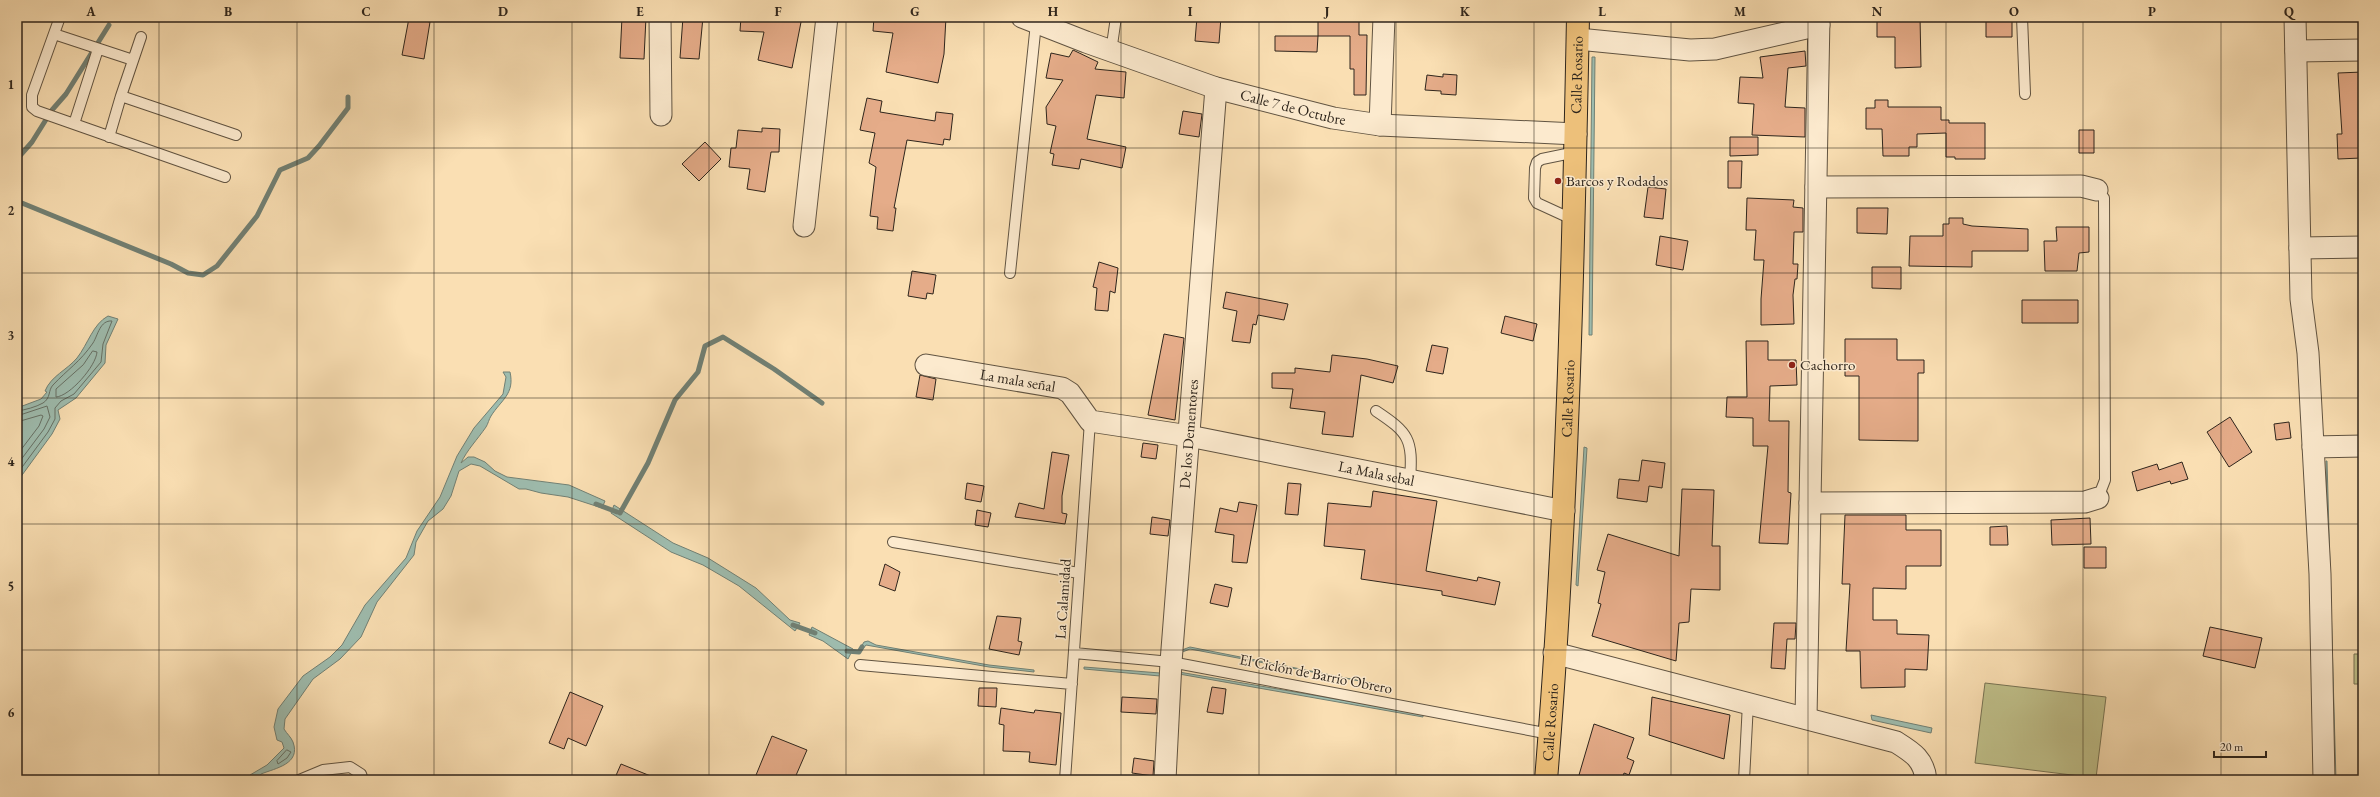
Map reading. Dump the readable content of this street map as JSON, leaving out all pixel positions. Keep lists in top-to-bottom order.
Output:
{
  "streets": {
    "main road": ["Calle Rosario"],
    "street": [
      "Calle 7 de Octubre",
      "La mala señal",
      "De los Dementores",
      "La Mala sebal"
    ],
    "lane": ["La Calamidad", "El Ciclón de Barrio Obrero"]
  },
  "crossings": [
    ["Calle Rosario", "Calle 7 de Octubre"],
    ["Calle Rosario", "La Mala sebal"],
    ["Calle Rosario", "El Ciclón de Barrio Obrero"],
    ["Calle 7 de Octubre", "De los Dementores"],
    ["La mala señal", "La Calamidad"],
    ["De los Dementores", "La Mala sebal"],
    ["De los Dementores", "El Ciclón de Barrio Obrero"],
    ["La Calamidad", "El Ciclón de Barrio Obrero"]
  ],
  "places": ["Barcos y Rodados", "Cachorro"],
  "scale_bar": "20 m",
  "grid": {
    "columns": [
      "A",
      "B",
      "C",
      "D",
      "E",
      "F",
      "G",
      "H",
      "I",
      "J",
      "K",
      "L",
      "M",
      "N",
      "O",
      "P",
      "Q"
    ],
    "rows": [
      "1",
      "2",
      "3",
      "4",
      "5",
      "6"
    ]
  }
}
